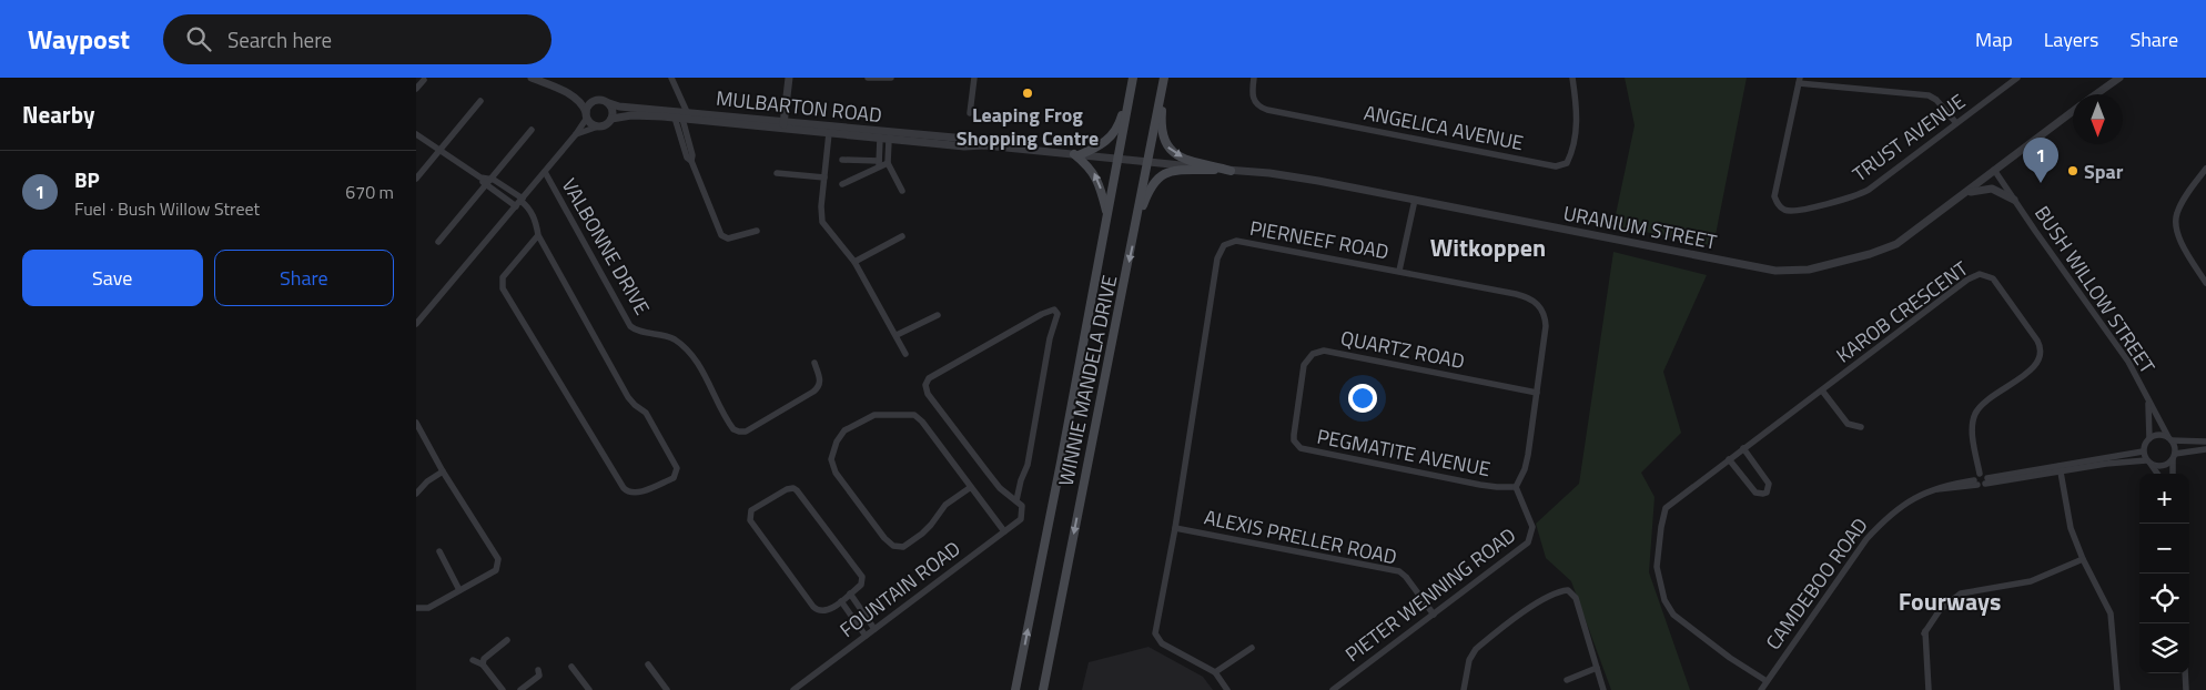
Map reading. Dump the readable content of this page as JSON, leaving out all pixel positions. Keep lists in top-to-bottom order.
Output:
{
  "streets": {
    "main road": ["WINNIE MANDELA DRIVE"],
    "street": [
      "MULBARTON ROAD",
      "ANGELICA AVENUE",
      "TRUST AVENUE",
      "URANIUM STREET",
      "PIERNEEF ROAD",
      "VALBONNE DRIVE",
      "BUSH WILLOW STREET",
      "KAROB CRESCENT",
      "QUARTZ ROAD",
      "PEGMATITE AVENUE",
      "ALEXIS PRELLER ROAD",
      "CAMDEBOO ROAD",
      "FOUNTAIN ROAD",
      "PIETER WENNING ROAD"
    ]
  },
  "crossings": [
    ["MULBARTON ROAD", "URANIUM STREET"],
    ["MULBARTON ROAD", "WINNIE MANDELA DRIVE"],
    ["URANIUM STREET", "BUSH WILLOW STREET"],
    ["URANIUM STREET", "WINNIE MANDELA DRIVE"],
    ["PIERNEEF ROAD", "QUARTZ ROAD"],
    ["PIERNEEF ROAD", "PEGMATITE AVENUE"],
    ["PIERNEEF ROAD", "ALEXIS PRELLER ROAD"],
    ["PIERNEEF ROAD", "PIETER WENNING ROAD"],
    ["KAROB CRESCENT", "CAMDEBOO ROAD"],
    ["QUARTZ ROAD", "PEGMATITE AVENUE"],
    ["PEGMATITE AVENUE", "PIETER WENNING ROAD"],
    ["ALEXIS PRELLER ROAD", "PIETER WENNING ROAD"]
  ],
  "districts": ["Witkoppen", "Fourways"],
  "places": ["Leaping Frog Shopping Centre", "Spar"],
  "north": "bottom",
  "page": {
    "header": "Waypost",
    "search": "Search here",
    "nav": ["Map", "Layers", "Share"],
    "heading": "Nearby",
    "pins": "1",
    "list": [
      {
        "mark": "1",
        "name": "BP",
        "note": "Fuel · Bush Willow Street",
        "value": "670 m"
      }
    ],
    "buttons": ["Save", "Share"],
    "map_buttons": ["+", "−"]
  }
}
